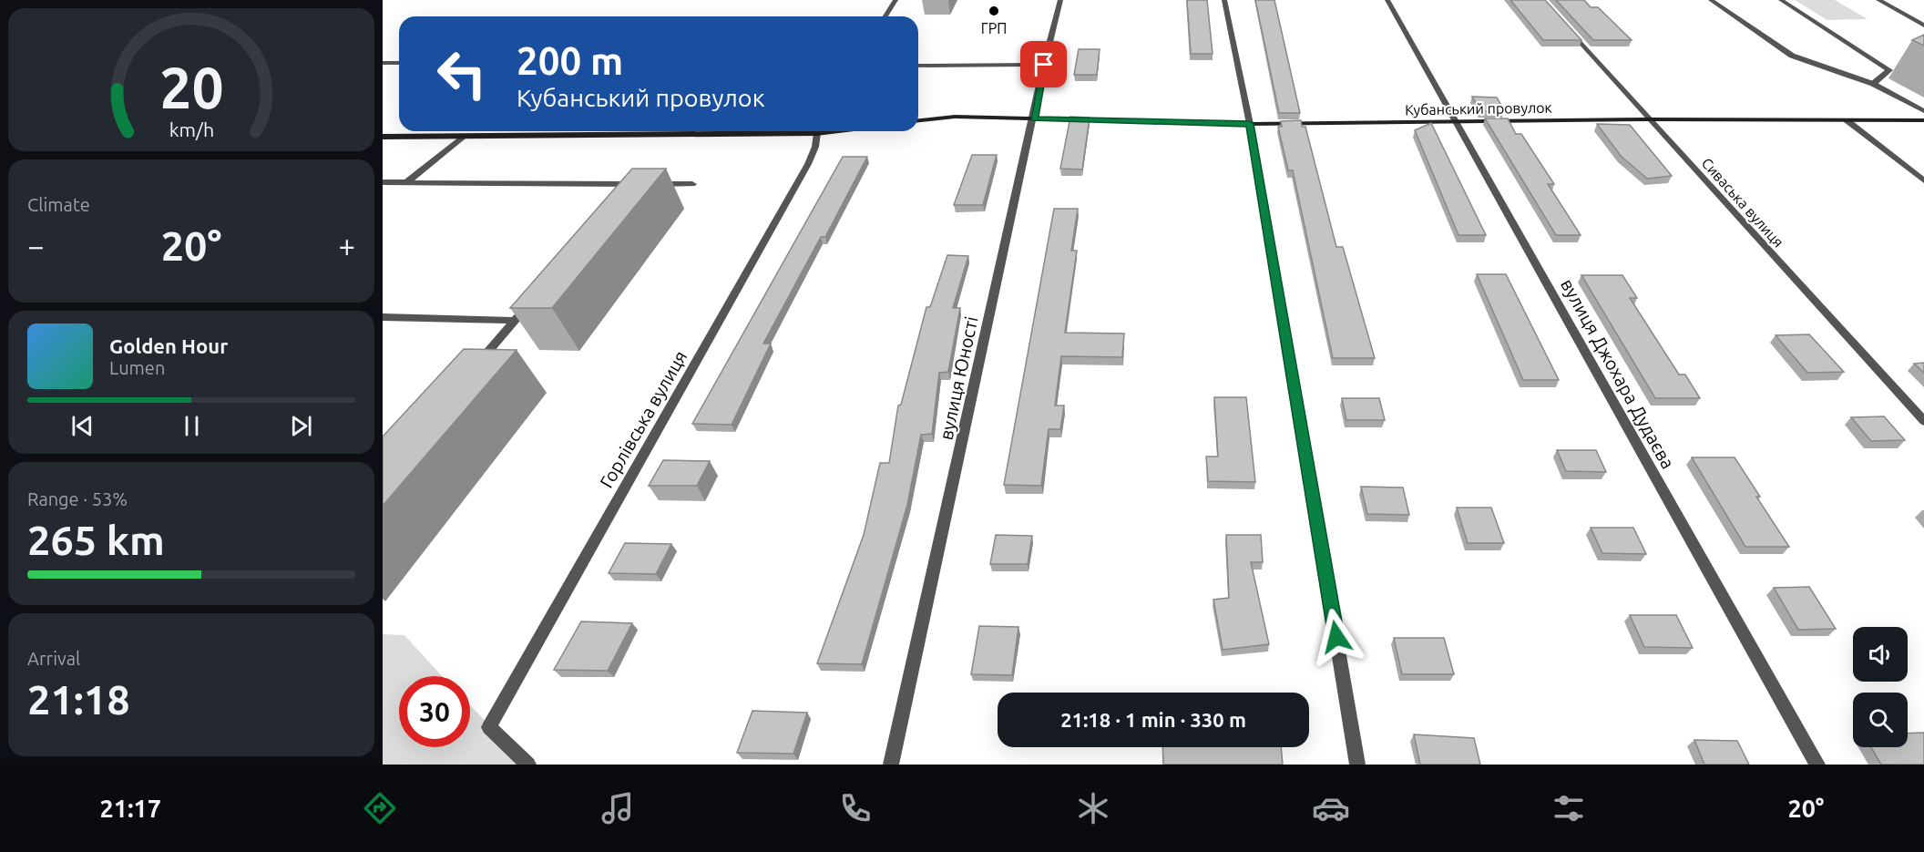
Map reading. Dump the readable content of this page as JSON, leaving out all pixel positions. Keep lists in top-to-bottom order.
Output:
{
  "streets": {
    "street": [
      "Кубанський провулок",
      "Сиваська вулиця",
      "вулиця Джохара Дудаєва",
      "вулиця Юності",
      "Горлівська вулиця"
    ]
  },
  "crossings": [
    ["Кубанський провулок", "Сиваська вулиця"],
    ["Кубанський провулок", "вулиця Джохара Дудаєва"],
    ["Кубанський провулок", "вулиця Юності"]
  ],
  "places": ["ГРП"],
  "page": {
    "turn": ["200 m", "Кубанський провулок"],
    "tile": [
      "Climate",
      ["Range · 53%", "265 km"],
      ["Arrival", "21:18"]
    ],
    "heat": ["−", "20°", "+"],
    "song": ["Golden Hour", "Lumen"],
    "limit": "30",
    "trip": "21:18 · 1 min · 330 m",
    "tabs": ["21:17", "20°"],
    "gauge": ["20", "km/h"]
  }
}
